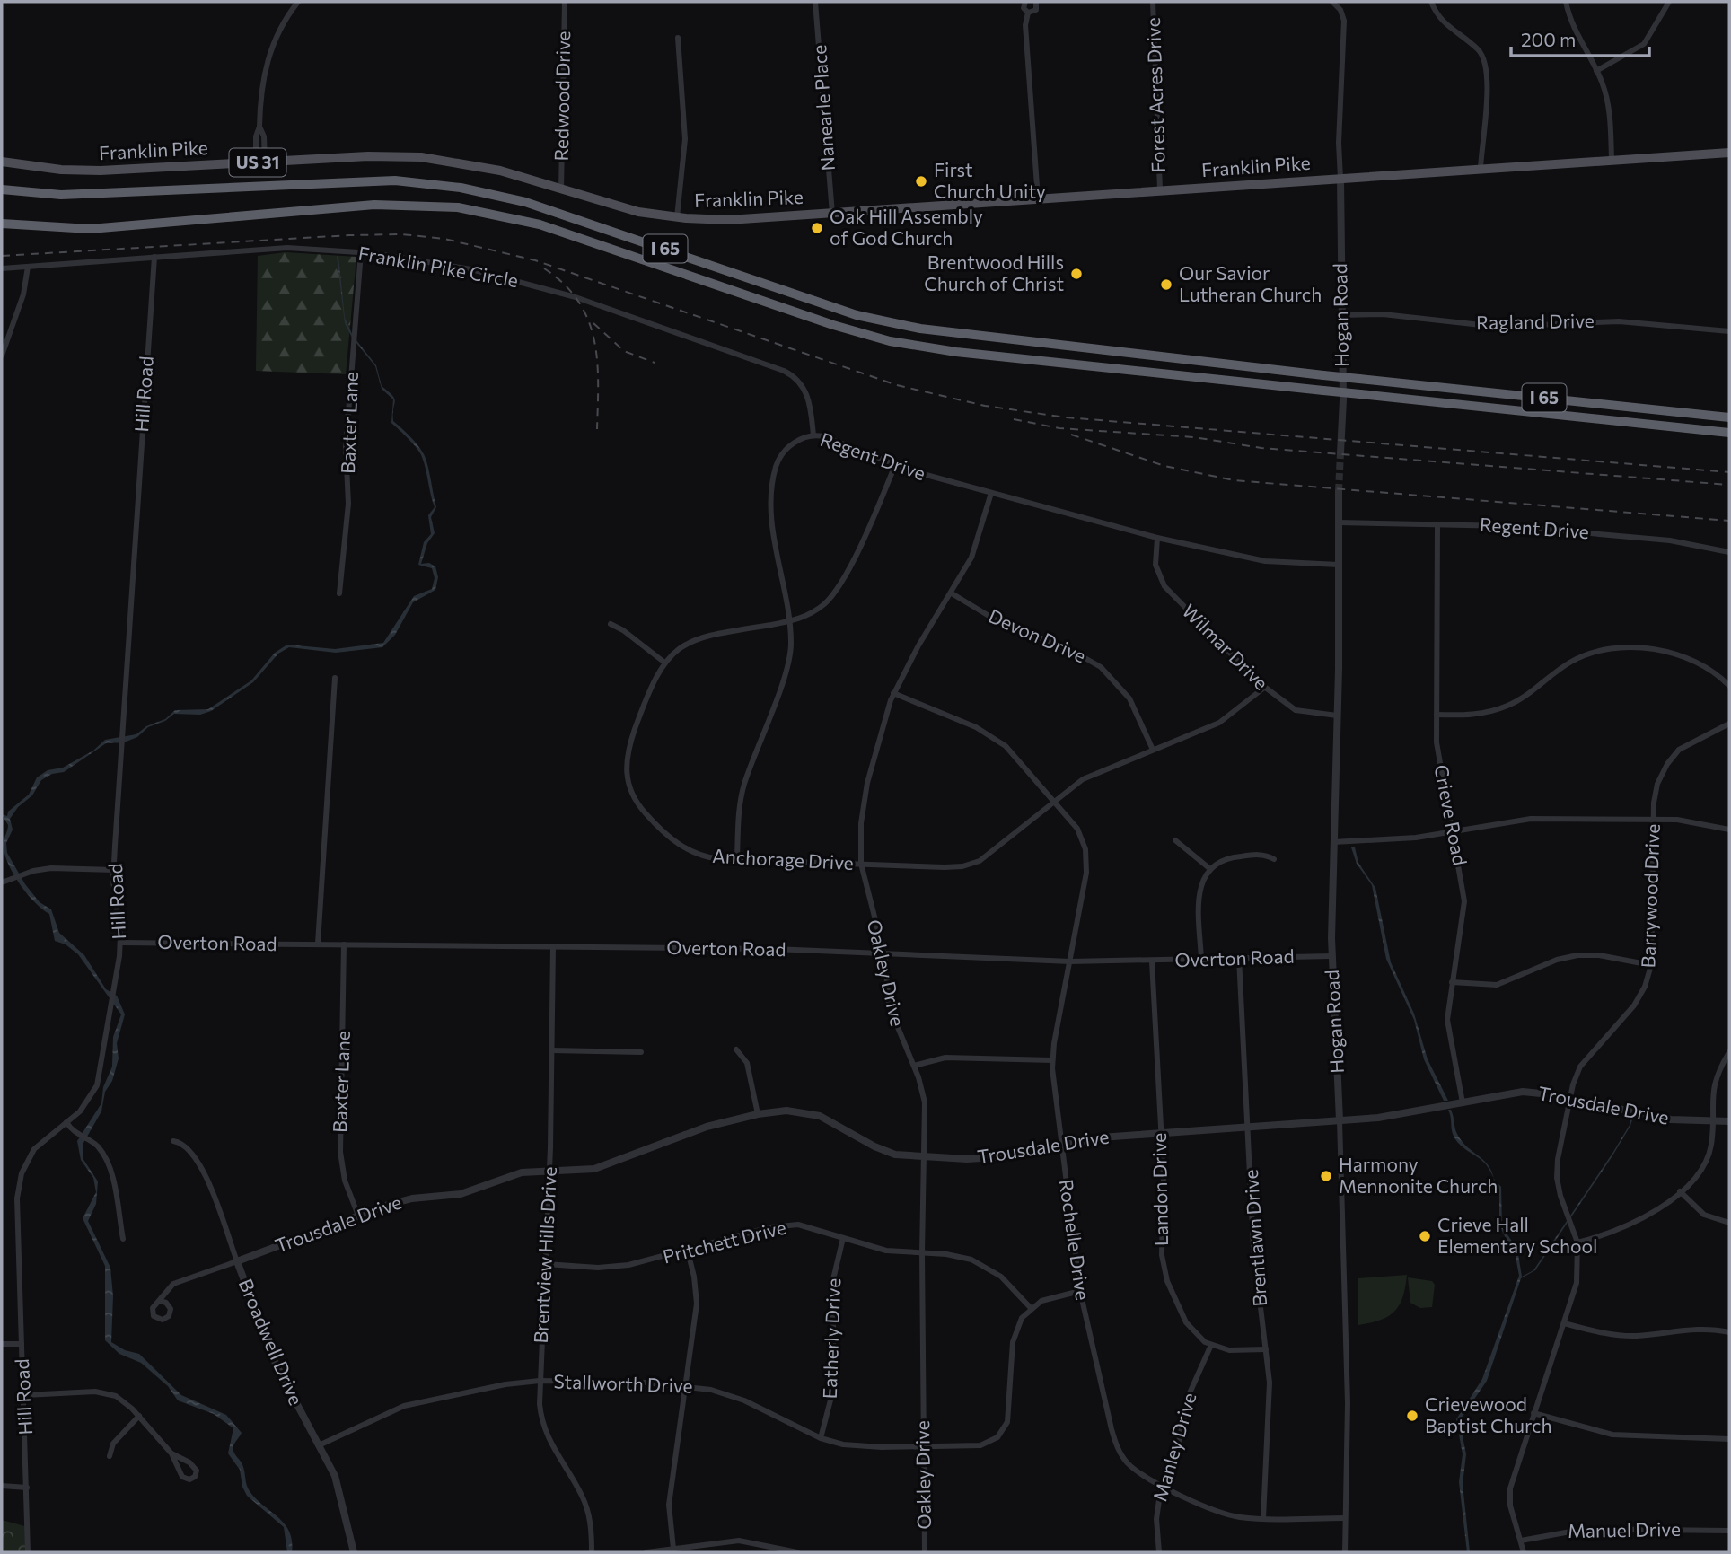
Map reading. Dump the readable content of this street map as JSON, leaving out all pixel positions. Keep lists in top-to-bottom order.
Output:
{
  "streets": {
    "highway": ["I 65"],
    "main road": ["Franklin Pike", "US 31"],
    "street": [
      "Forest Acres Drive",
      "Redwood Drive",
      "Nanearle Place",
      "Franklin Pike Circle",
      "Hogan Road",
      "Ragland Drive",
      "Hill Road",
      "Baxter Lane",
      "Regent Drive",
      "Devon Drive",
      "Wilmar Drive",
      "Crieve Road",
      "Anchorage Drive",
      "Barrywood Drive",
      "Overton Road",
      "Oakley Drive",
      "Trousdale Drive",
      "Landon Drive",
      "Brentlawn Drive",
      "Rochelle Drive",
      "Pritchett Drive",
      "Brentview Hills Drive",
      "Eatherly Drive",
      "Broadwell Drive",
      "Stallworth Drive",
      "Manley Drive",
      "Manuel Drive"
    ]
  },
  "crossings": [
    ["Forest Acres Drive", "Franklin Pike"],
    ["Redwood Drive", "Franklin Pike"],
    ["Nanearle Place", "Franklin Pike"],
    ["Franklin Pike", "Hogan Road"],
    ["Franklin Pike Circle", "Hill Road"],
    ["Franklin Pike Circle", "Baxter Lane"],
    ["Franklin Pike Circle", "Regent Drive"],
    ["Hogan Road", "Ragland Drive"],
    ["Hogan Road", "Regent Drive"],
    ["Hogan Road", "Wilmar Drive"],
    ["Hogan Road", "Overton Road"],
    ["Hogan Road", "Trousdale Drive"],
    ["Hogan Road", "Rochelle Drive"],
    ["Hill Road", "Overton Road"],
    ["Baxter Lane", "Overton Road"],
    ["Baxter Lane", "Trousdale Drive"],
    ["Regent Drive", "Wilmar Drive"],
    ["Regent Drive", "Crieve Road"],
    ["Regent Drive", "Anchorage Drive"],
    ["Regent Drive", "Oakley Drive"],
    ["Devon Drive", "Anchorage Drive"],
    ["Devon Drive", "Oakley Drive"],
    ["Wilmar Drive", "Anchorage Drive"],
    ["Crieve Road", "Trousdale Drive"],
    ["Anchorage Drive", "Oakley Drive"],
    ["Anchorage Drive", "Rochelle Drive"],
    ["Barrywood Drive", "Trousdale Drive"],
    ["Barrywood Drive", "Manuel Drive"],
    ["Overton Road", "Oakley Drive"],
    ["Overton Road", "Landon Drive"],
    ["Overton Road", "Brentlawn Drive"],
    ["Overton Road", "Rochelle Drive"],
    ["Overton Road", "Brentview Hills Drive"],
    ["Oakley Drive", "Trousdale Drive"],
    ["Oakley Drive", "Rochelle Drive"],
    ["Oakley Drive", "Pritchett Drive"],
    ["Oakley Drive", "Stallworth Drive"],
    ["Trousdale Drive", "Landon Drive"],
    ["Trousdale Drive", "Brentlawn Drive"],
    ["Trousdale Drive", "Rochelle Drive"],
    ["Trousdale Drive", "Brentview Hills Drive"],
    ["Trousdale Drive", "Broadwell Drive"],
    ["Landon Drive", "Manley Drive"],
    ["Brentlawn Drive", "Rochelle Drive"],
    ["Rochelle Drive", "Manley Drive"],
    ["Pritchett Drive", "Brentview Hills Drive"],
    ["Pritchett Drive", "Eatherly Drive"],
    ["Pritchett Drive", "Stallworth Drive"],
    ["Brentview Hills Drive", "Stallworth Drive"],
    ["Eatherly Drive", "Stallworth Drive"],
    ["Broadwell Drive", "Stallworth Drive"]
  ],
  "places": [
    "First Church Unity",
    "Oak Hill Assembly of God Church",
    "Brentwood Hills Church of Christ",
    "Our Savior Lutheran Church",
    "Harmony Mennonite Church",
    "Crieve Hall Elementary School",
    "Crievewood Baptist Church"
  ],
  "scale_bar": "200 m"
}
